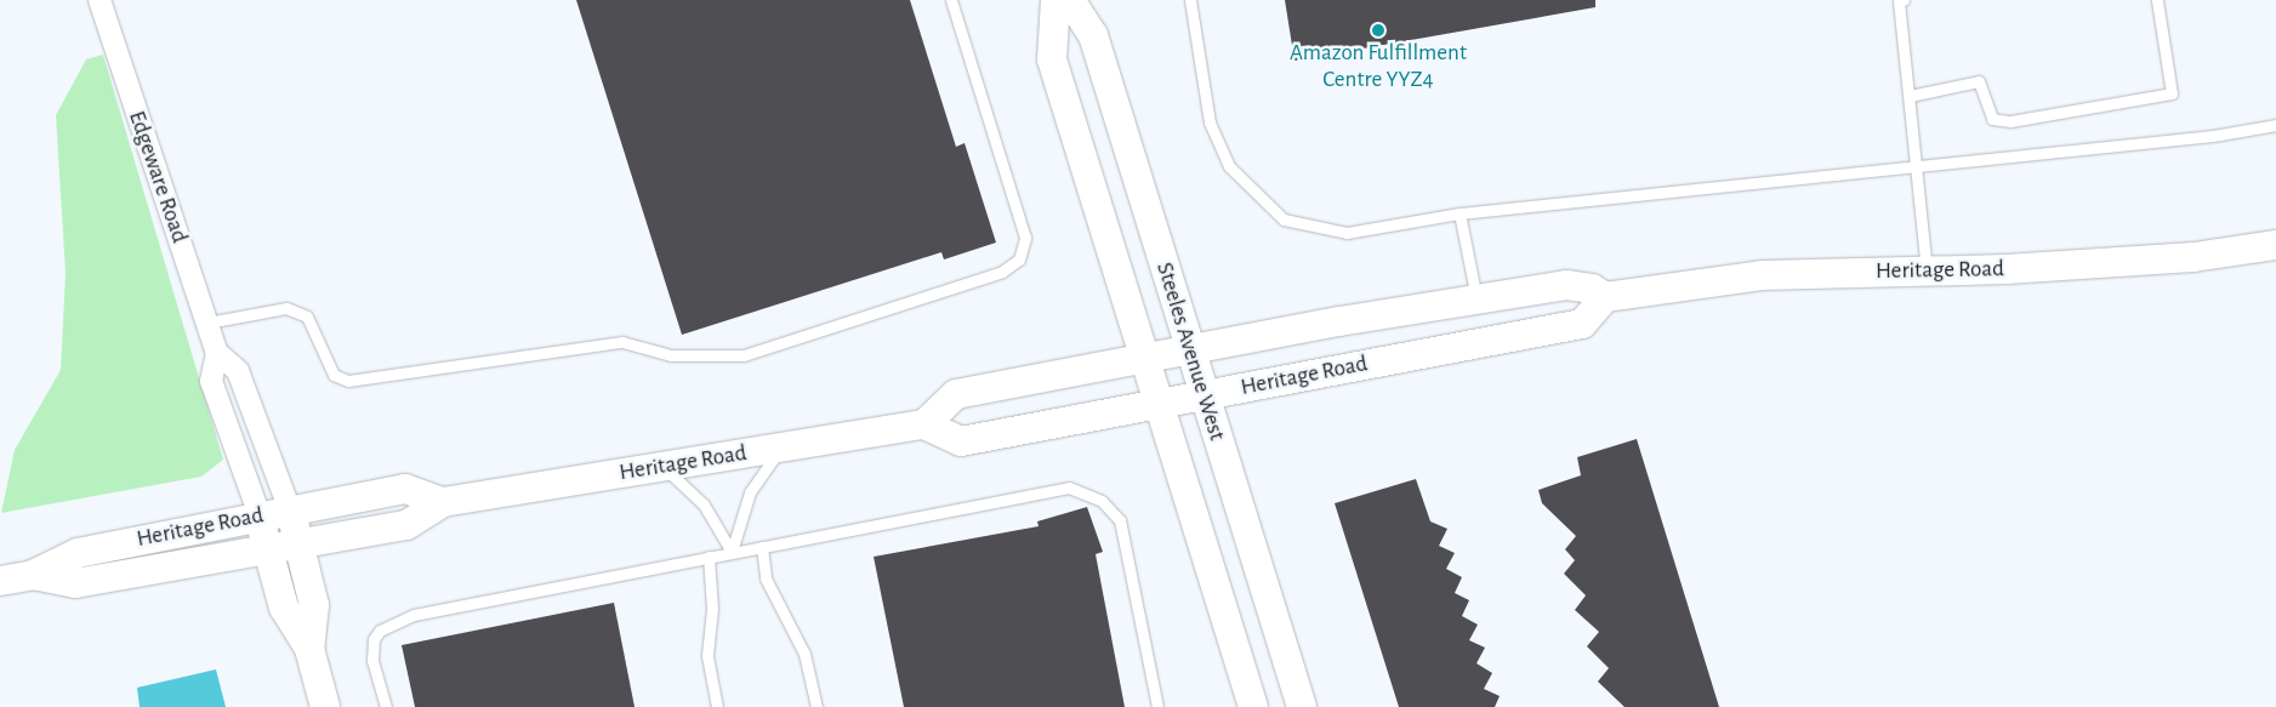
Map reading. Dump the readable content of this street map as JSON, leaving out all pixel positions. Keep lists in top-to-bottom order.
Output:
{
  "streets": {
    "main road": ["Edgeware Road", "Heritage Road", "Steeles Avenue West"]
  },
  "crossings": [
    ["Edgeware Road", "Heritage Road"],
    ["Heritage Road", "Steeles Avenue West"]
  ],
  "places": ["Amazon Fulfillment Centre YYZ4"]
}
